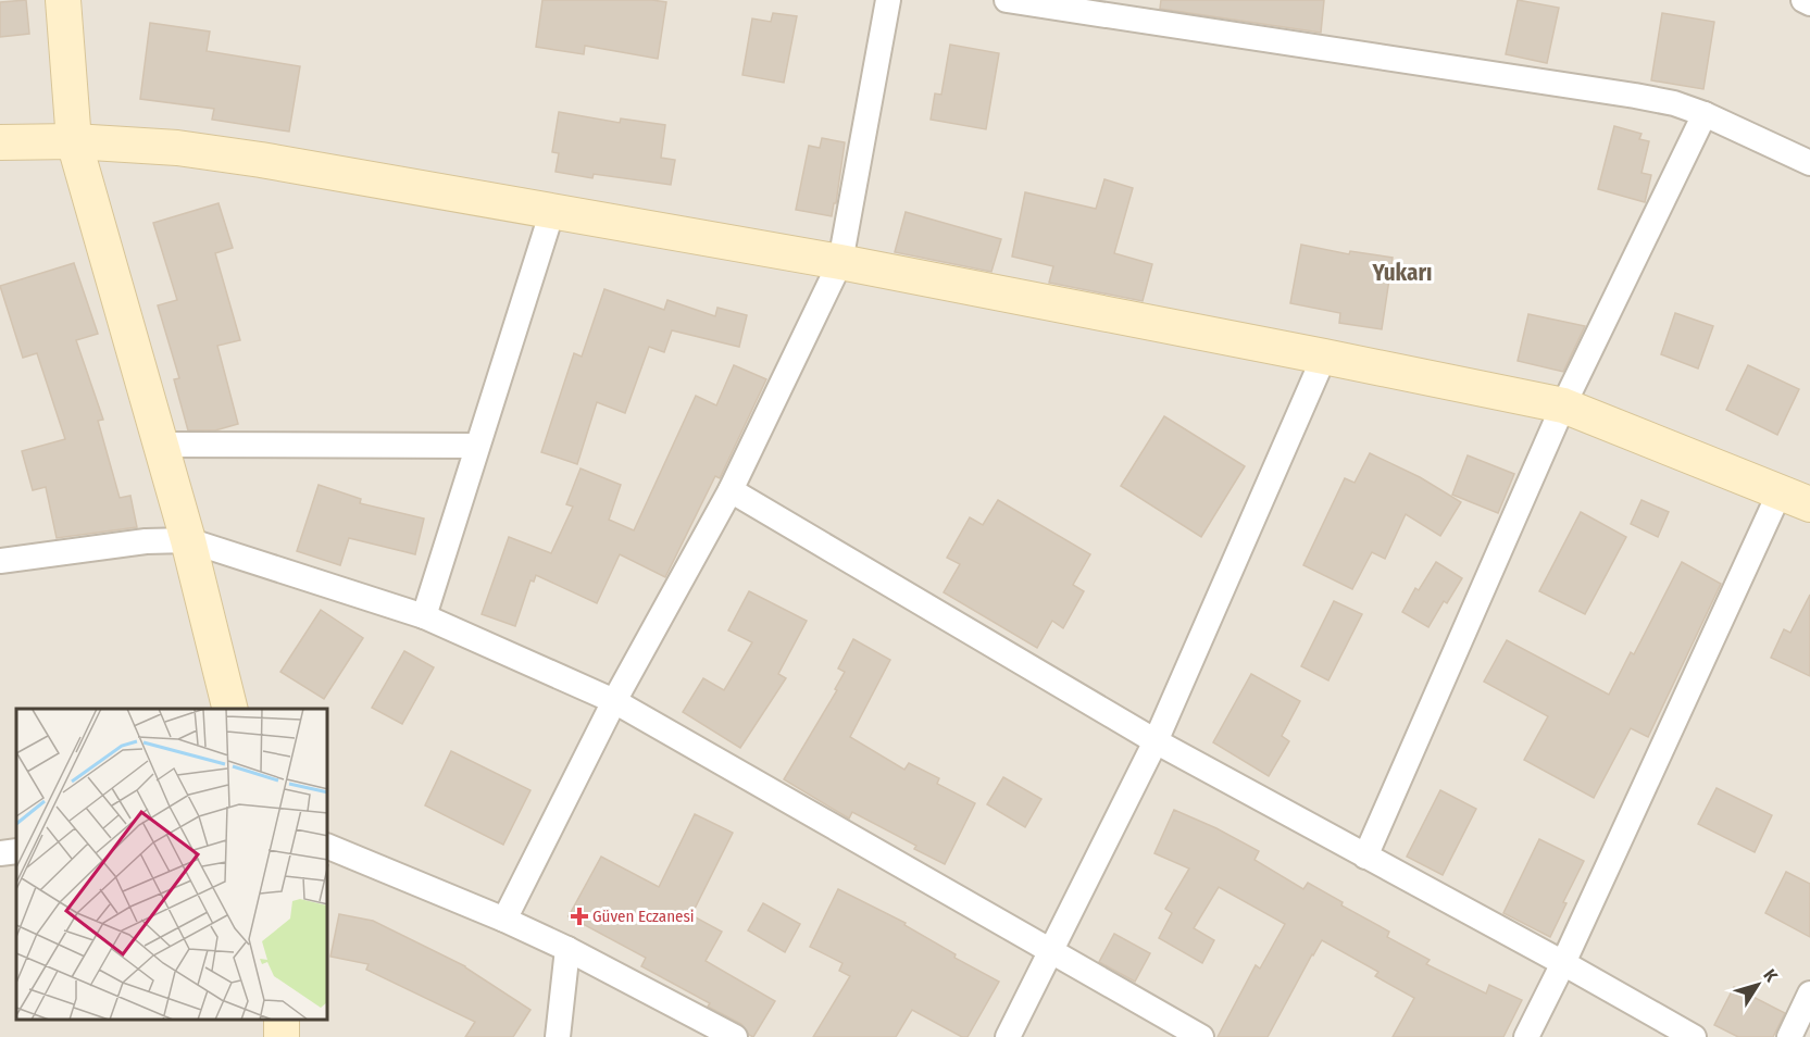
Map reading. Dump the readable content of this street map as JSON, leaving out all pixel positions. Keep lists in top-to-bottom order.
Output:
{
  "districts": ["Yukarı"],
  "places": {
    "health": ["Güven Eczanesi"]
  },
  "north": "top right"
}
